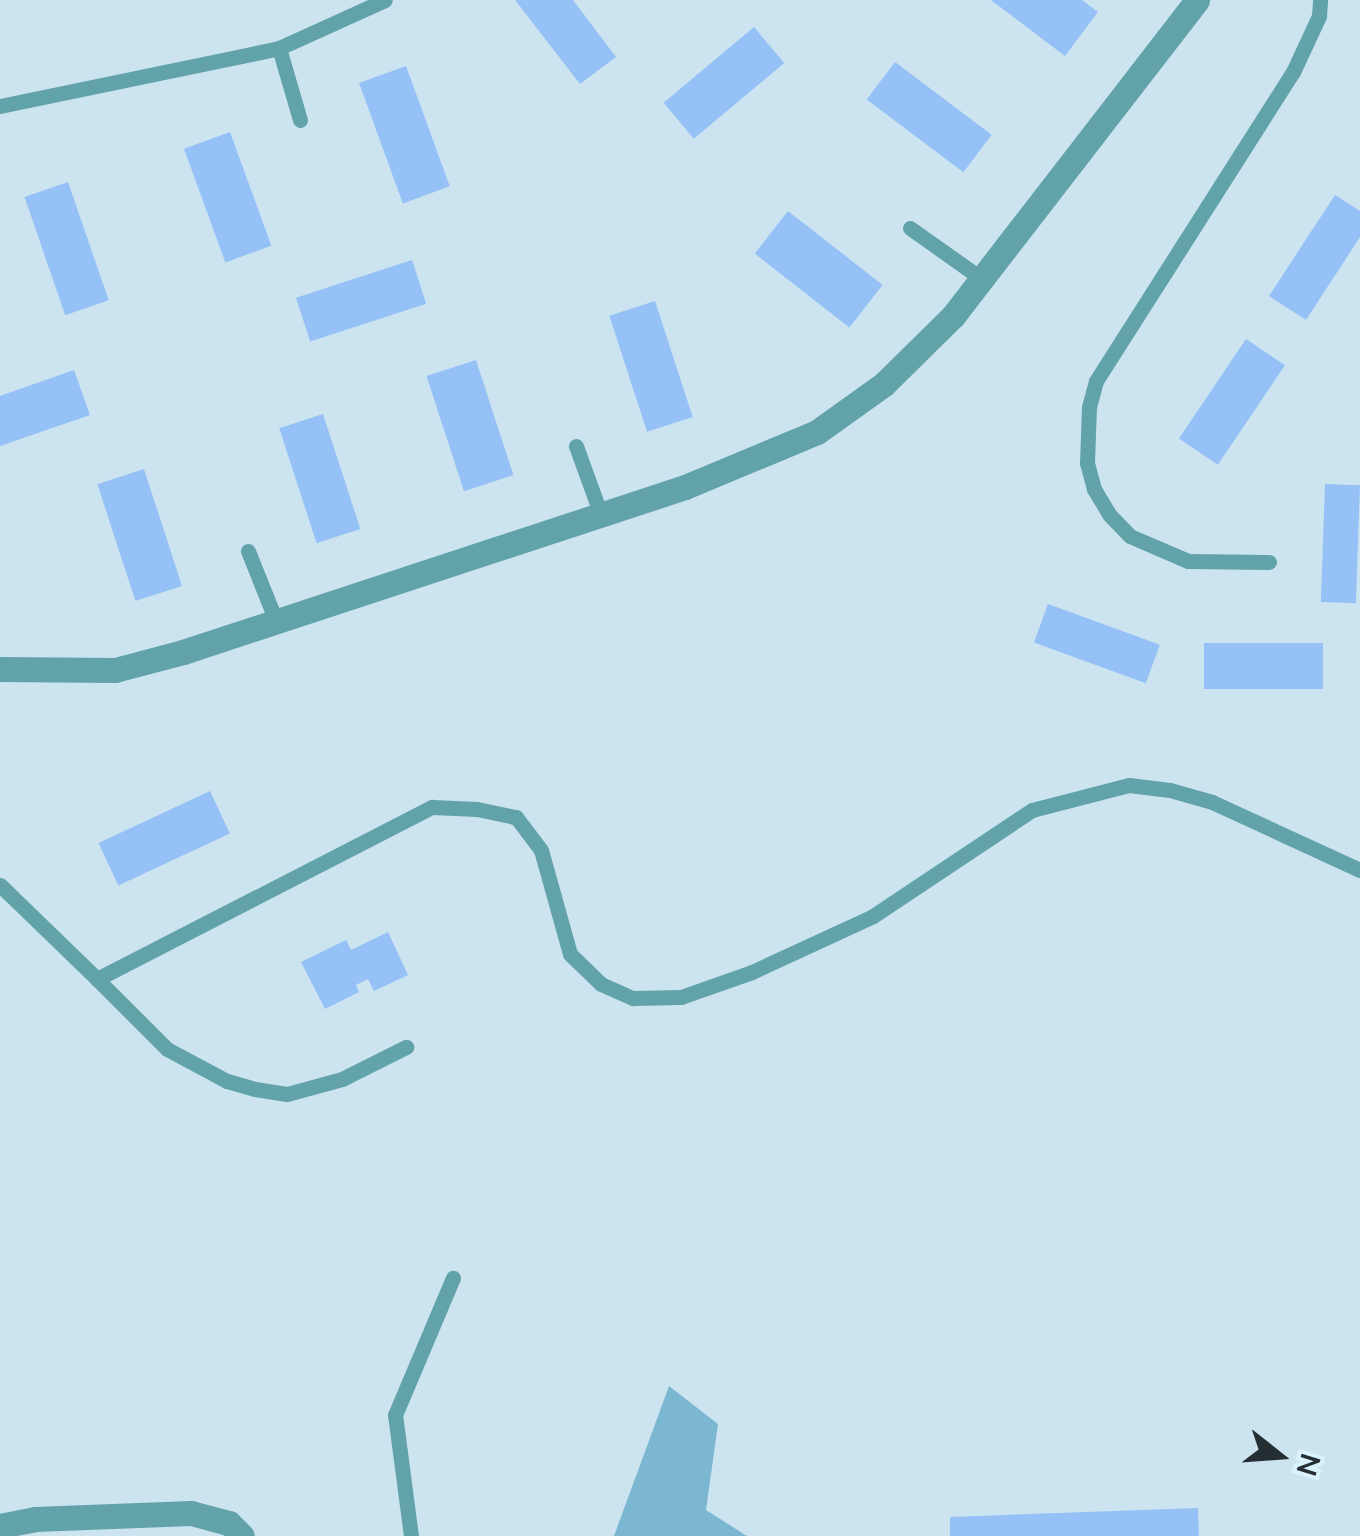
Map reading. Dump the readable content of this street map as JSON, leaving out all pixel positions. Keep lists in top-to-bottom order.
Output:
{
  "north": "right"
}
